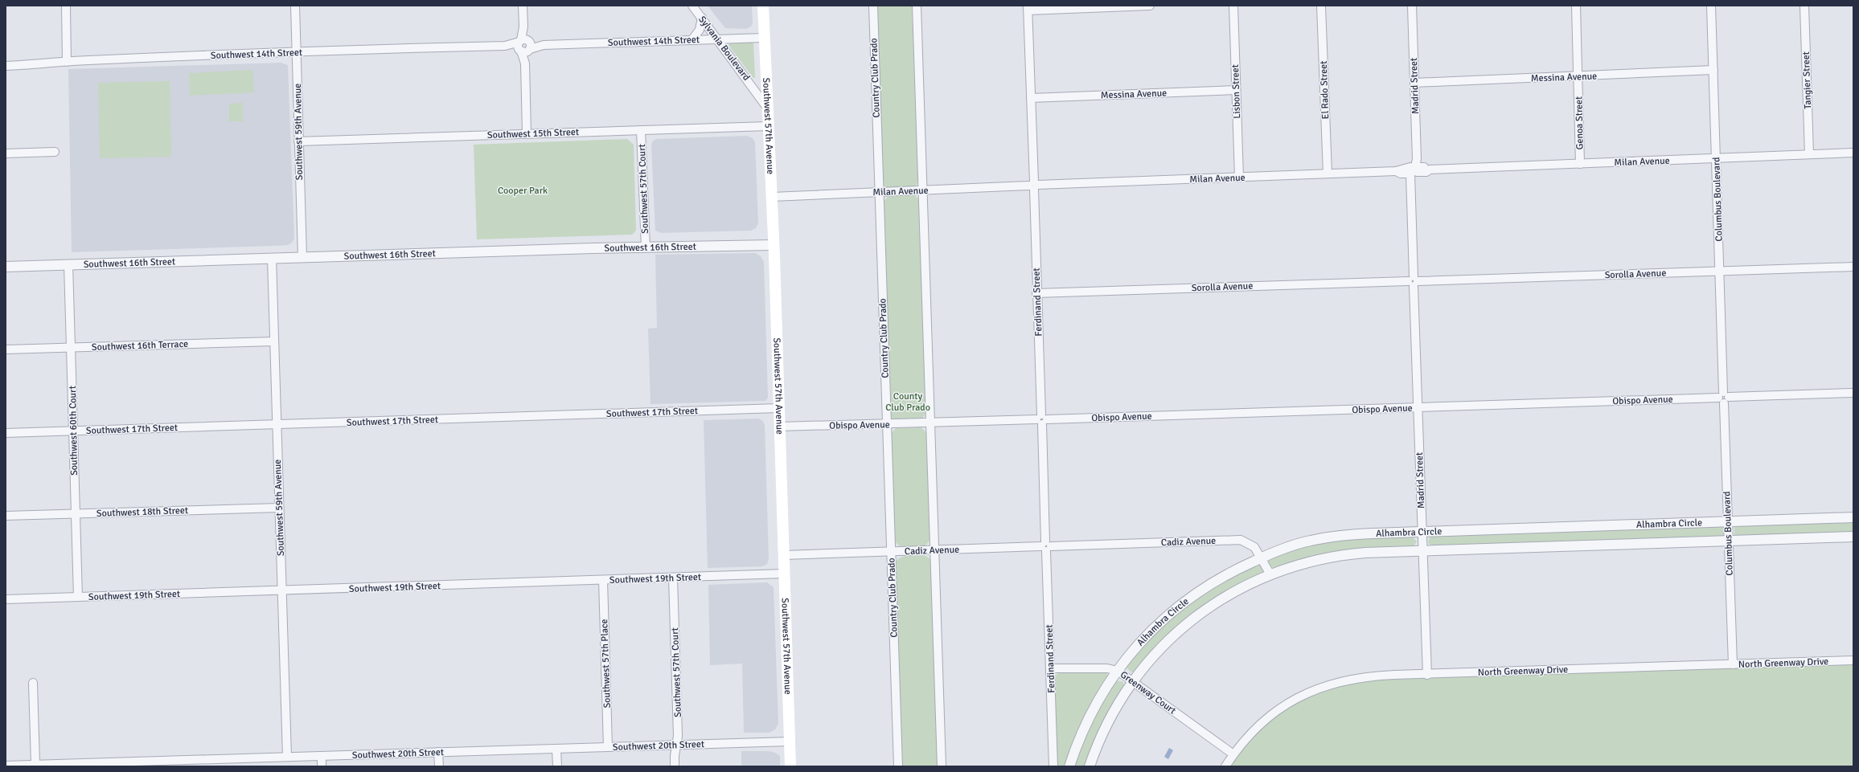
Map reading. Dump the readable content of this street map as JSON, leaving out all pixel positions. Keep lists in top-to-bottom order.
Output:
{
  "streets": {
    "main road": ["Southwest 57th Avenue"],
    "street": [
      "Southwest 14th Street",
      "Sylvania Boulevard",
      "Messina Avenue",
      "Country Club Prado",
      "Tangier Street",
      "Madrid Street",
      "El Rado Street",
      "Lisbon Street",
      "Genoa Street",
      "Southwest 59th Avenue",
      "Southwest 15th Street",
      "Milan Avenue",
      "Southwest 57th Court",
      "Columbus Boulevard",
      "Southwest 16th Street",
      "Sorolla Avenue",
      "Ferdinand Street",
      "Southwest 16th Terrace",
      "Obispo Avenue",
      "Southwest 17th Street",
      "Southwest 60th Court",
      "Southwest 18th Street",
      "Alhambra Circle",
      "Cadiz Avenue",
      "Southwest 19th Street",
      "North Greenway Drive",
      "Southwest 57th Place",
      "Greenway Court",
      "Southwest 20th Street"
    ]
  },
  "crossings": [
    ["Southwest 14th Street", "Sylvania Boulevard"],
    ["Southwest 14th Street", "Southwest 57th Avenue"],
    ["Southwest 14th Street", "Southwest 59th Avenue"],
    ["Sylvania Boulevard", "Southwest 57th Avenue"],
    ["Messina Avenue", "Madrid Street"],
    ["Messina Avenue", "Lisbon Street"],
    ["Messina Avenue", "Genoa Street"],
    ["Messina Avenue", "Columbus Boulevard"],
    ["Messina Avenue", "Ferdinand Street"],
    ["Country Club Prado", "Milan Avenue"],
    ["Country Club Prado", "Obispo Avenue"],
    ["Country Club Prado", "Cadiz Avenue"],
    ["Tangier Street", "Milan Avenue"],
    ["Madrid Street", "Milan Avenue"],
    ["Madrid Street", "Sorolla Avenue"],
    ["Madrid Street", "Obispo Avenue"],
    ["Madrid Street", "Alhambra Circle"],
    ["Madrid Street", "North Greenway Drive"],
    ["El Rado Street", "Milan Avenue"],
    ["Lisbon Street", "Milan Avenue"],
    ["Genoa Street", "Milan Avenue"],
    ["Southwest 57th Avenue", "Southwest 15th Street"],
    ["Southwest 57th Avenue", "Milan Avenue"],
    ["Southwest 57th Avenue", "Southwest 16th Street"],
    ["Southwest 57th Avenue", "Obispo Avenue"],
    ["Southwest 57th Avenue", "Southwest 17th Street"],
    ["Southwest 57th Avenue", "Cadiz Avenue"],
    ["Southwest 57th Avenue", "Southwest 19th Street"],
    ["Southwest 57th Avenue", "Southwest 20th Street"],
    ["Southwest 59th Avenue", "Southwest 15th Street"],
    ["Southwest 59th Avenue", "Southwest 16th Street"],
    ["Southwest 59th Avenue", "Southwest 16th Terrace"],
    ["Southwest 59th Avenue", "Southwest 17th Street"],
    ["Southwest 59th Avenue", "Southwest 18th Street"],
    ["Southwest 59th Avenue", "Southwest 19th Street"],
    ["Southwest 59th Avenue", "Southwest 20th Street"],
    ["Southwest 15th Street", "Southwest 57th Court"],
    ["Milan Avenue", "Columbus Boulevard"],
    ["Milan Avenue", "Ferdinand Street"],
    ["Southwest 57th Court", "Southwest 16th Street"],
    ["Southwest 57th Court", "Southwest 19th Street"],
    ["Southwest 57th Court", "Southwest 20th Street"],
    ["Columbus Boulevard", "Sorolla Avenue"],
    ["Columbus Boulevard", "Obispo Avenue"],
    ["Columbus Boulevard", "Alhambra Circle"],
    ["Columbus Boulevard", "North Greenway Drive"],
    ["Southwest 16th Street", "Southwest 60th Court"],
    ["Sorolla Avenue", "Ferdinand Street"],
    ["Ferdinand Street", "Obispo Avenue"],
    ["Ferdinand Street", "Cadiz Avenue"],
    ["Ferdinand Street", "Greenway Court"],
    ["Southwest 16th Terrace", "Southwest 60th Court"],
    ["Southwest 17th Street", "Southwest 60th Court"],
    ["Southwest 60th Court", "Southwest 18th Street"],
    ["Southwest 60th Court", "Southwest 19th Street"],
    ["Alhambra Circle", "Cadiz Avenue"],
    ["Alhambra Circle", "Greenway Court"],
    ["Southwest 19th Street", "Southwest 57th Place"],
    ["North Greenway Drive", "Greenway Court"],
    ["Southwest 57th Place", "Southwest 20th Street"]
  ],
  "parks": ["Cooper Park", "County Club Prado"]
}
